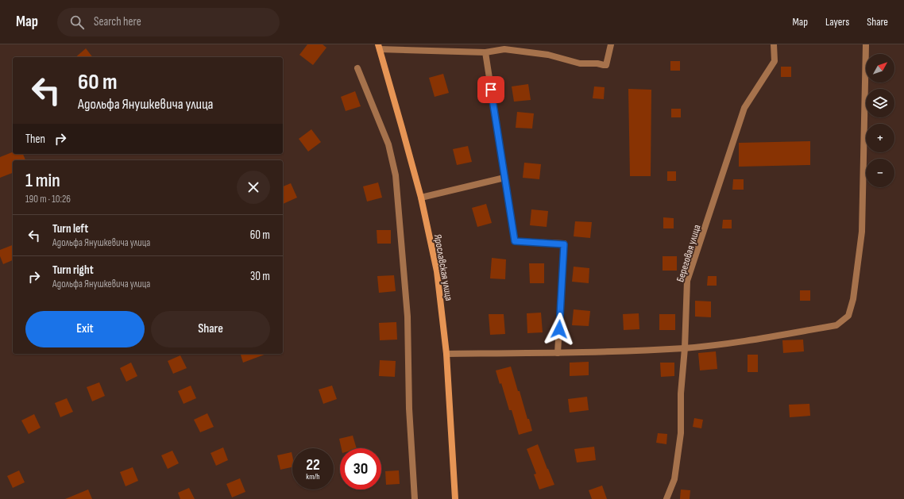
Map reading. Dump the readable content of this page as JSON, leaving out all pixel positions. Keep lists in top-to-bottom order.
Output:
{
  "streets": {
    "main road": ["Ярославская улица"],
    "street": ["Береговая улица"]
  },
  "north": "top right",
  "page": {
    "header": "Map",
    "search": "Search here",
    "nav": ["Map", "Layers", "Share"],
    "map_buttons": ["+", "−"],
    "turn": ["60 m", "Адольфа Янушкевича улица"],
    "then": "Then",
    "heading": ["1 min", "190 m · 10:26"],
    "list": [
      {
        "name": "Turn left",
        "note": "Адольфа Янушкевича улица",
        "value": "60 m"
      },
      {
        "name": "Turn right",
        "note": "Адольфа Янушкевича улица",
        "value": "30 m"
      }
    ],
    "buttons": ["Exit", "Share"],
    "speed": "22 km/h",
    "limit": "30"
  }
}
